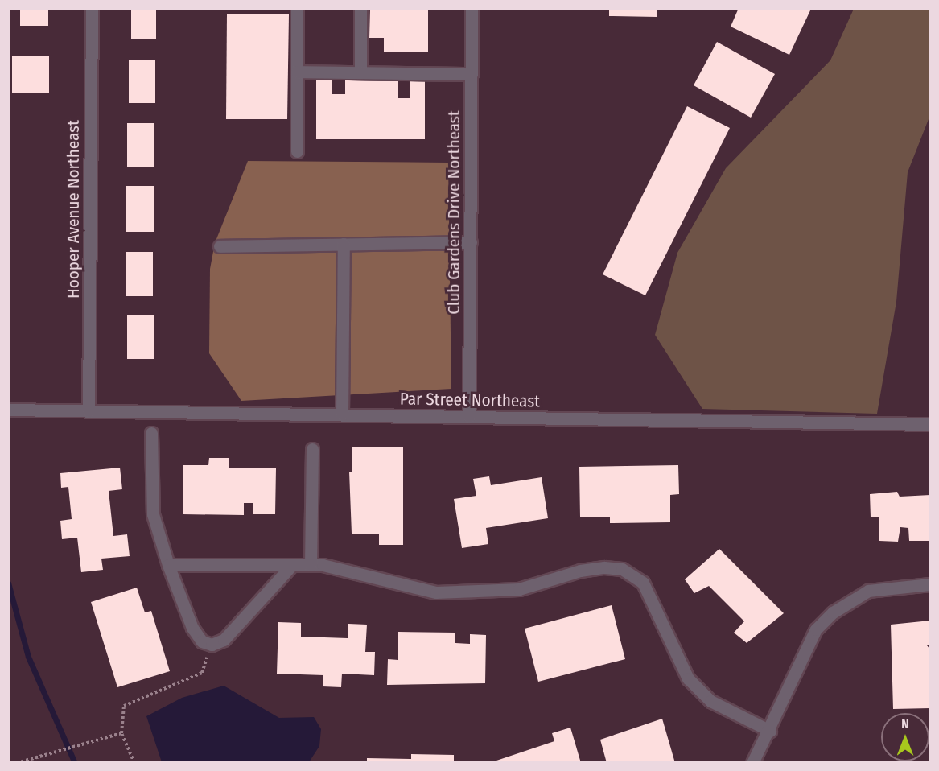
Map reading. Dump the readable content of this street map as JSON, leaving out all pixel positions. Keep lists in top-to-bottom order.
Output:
{
  "streets": {
    "street": ["Hooper Avenue Northeast", "Club Gardens Drive Northeast", "Par Street Northeast"]
  },
  "crossings": [
    ["Hooper Avenue Northeast", "Par Street Northeast"],
    ["Club Gardens Drive Northeast", "Par Street Northeast"]
  ],
  "north": "top"
}
